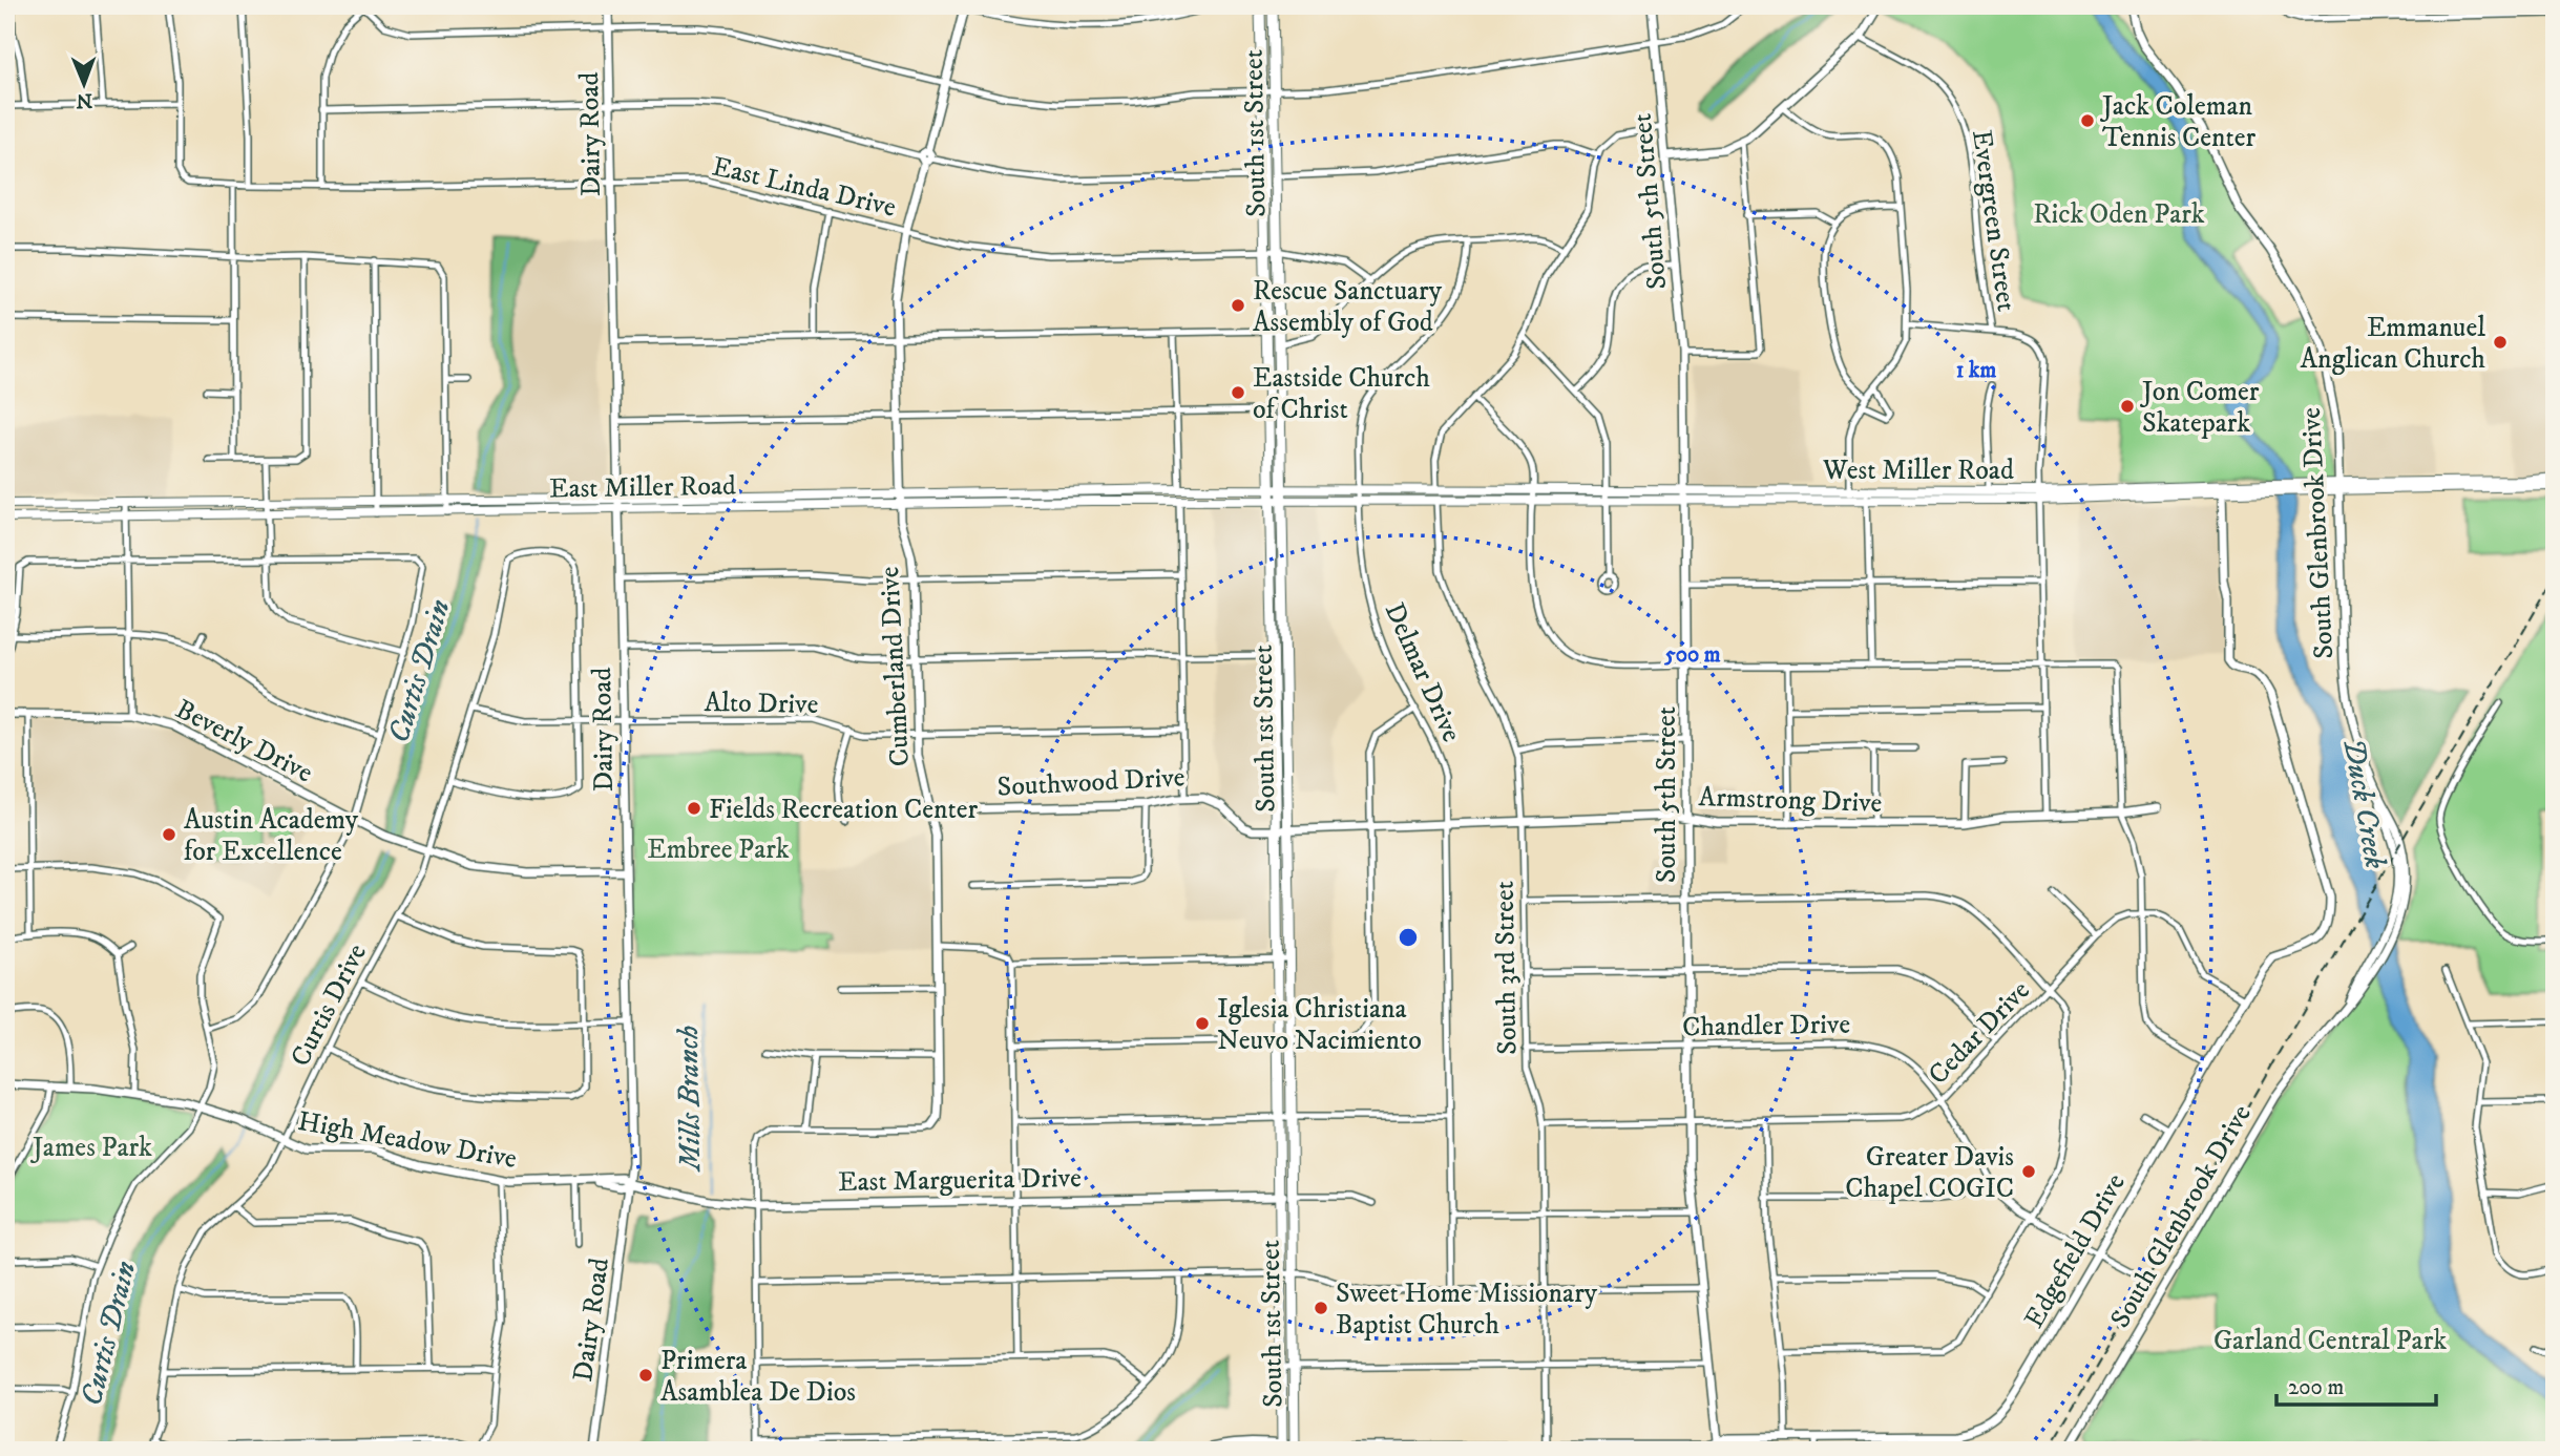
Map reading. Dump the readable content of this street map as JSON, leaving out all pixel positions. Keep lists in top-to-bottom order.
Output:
{
  "streets": {
    "main road": ["South 1st Street", "West Miller Road", "East Miller Road"],
    "street": [
      "Dairy Road",
      "East Linda Drive",
      "South 5th Street",
      "Evergreen Street",
      "South Glenbrook Drive",
      "Cumberland Drive",
      "Delmar Drive",
      "Alto Drive",
      "Beverly Drive",
      "Southwood Drive",
      "Armstrong Drive",
      "South 3rd Street",
      "Curtis Drive",
      "Chandler Drive",
      "Cedar Drive",
      "High Meadow Drive",
      "East Marguerita Drive",
      "Edgefield Drive"
    ]
  },
  "crossings": [
    ["South 1st Street", "East Linda Drive"],
    ["South 1st Street", "West Miller Road"],
    ["South 1st Street", "East Miller Road"],
    ["South 1st Street", "Southwood Drive"],
    ["South 1st Street", "Armstrong Drive"],
    ["South 1st Street", "East Marguerita Drive"],
    ["South 1st Street", "Edgefield Drive"],
    ["Dairy Road", "East Linda Drive"],
    ["Dairy Road", "East Miller Road"],
    ["Dairy Road", "Alto Drive"],
    ["Dairy Road", "Beverly Drive"],
    ["Dairy Road", "High Meadow Drive"],
    ["Dairy Road", "East Marguerita Drive"],
    ["East Linda Drive", "Cumberland Drive"],
    ["South 5th Street", "West Miller Road"],
    ["South 5th Street", "Armstrong Drive"],
    ["South 5th Street", "Chandler Drive"],
    ["South 5th Street", "Cedar Drive"],
    ["South 5th Street", "Edgefield Drive"],
    ["Evergreen Street", "West Miller Road"],
    ["Evergreen Street", "Armstrong Drive"],
    ["West Miller Road", "East Miller Road"],
    ["West Miller Road", "South Glenbrook Drive"],
    ["West Miller Road", "Delmar Drive"],
    ["West Miller Road", "South 3rd Street"],
    ["West Miller Road", "Edgefield Drive"],
    ["East Miller Road", "Cumberland Drive"],
    ["Cumberland Drive", "Alto Drive"],
    ["Cumberland Drive", "Southwood Drive"],
    ["Delmar Drive", "Armstrong Drive"],
    ["Alto Drive", "Curtis Drive"],
    ["Beverly Drive", "Curtis Drive"],
    ["Southwood Drive", "Armstrong Drive"],
    ["Armstrong Drive", "South 3rd Street"],
    ["South 3rd Street", "Chandler Drive"],
    ["South 3rd Street", "Cedar Drive"],
    ["South 3rd Street", "Edgefield Drive"],
    ["Curtis Drive", "High Meadow Drive"],
    ["Chandler Drive", "Cedar Drive"],
    ["Chandler Drive", "Edgefield Drive"],
    ["High Meadow Drive", "East Marguerita Drive"]
  ],
  "water": ["Curtis Drain", "Duck Creek", "Mills Branch"],
  "parks": [
    "Rick Oden Park",
    "Embree Park",
    "James Park",
    "Garland Central Park"
  ],
  "places": [
    "Jack Coleman Tennis Center",
    "Rescue Sanctuary Assembly of God",
    "Emmanuel Anglican Church",
    "Eastside Church of Christ",
    "Jon Comer Skatepark",
    "Fields Recreation Center",
    "Austin Academy for Excellence",
    "Iglesia Christiana Neuvo Nacimiento",
    "Greater Davis Chapel COGIC",
    "Sweet Home Missionary Baptist Church",
    "Primera Asamblea De Dios"
  ],
  "scale_bar": "200 m",
  "north": "bottom",
  "rings": ["1 km", "500 m"]
}
